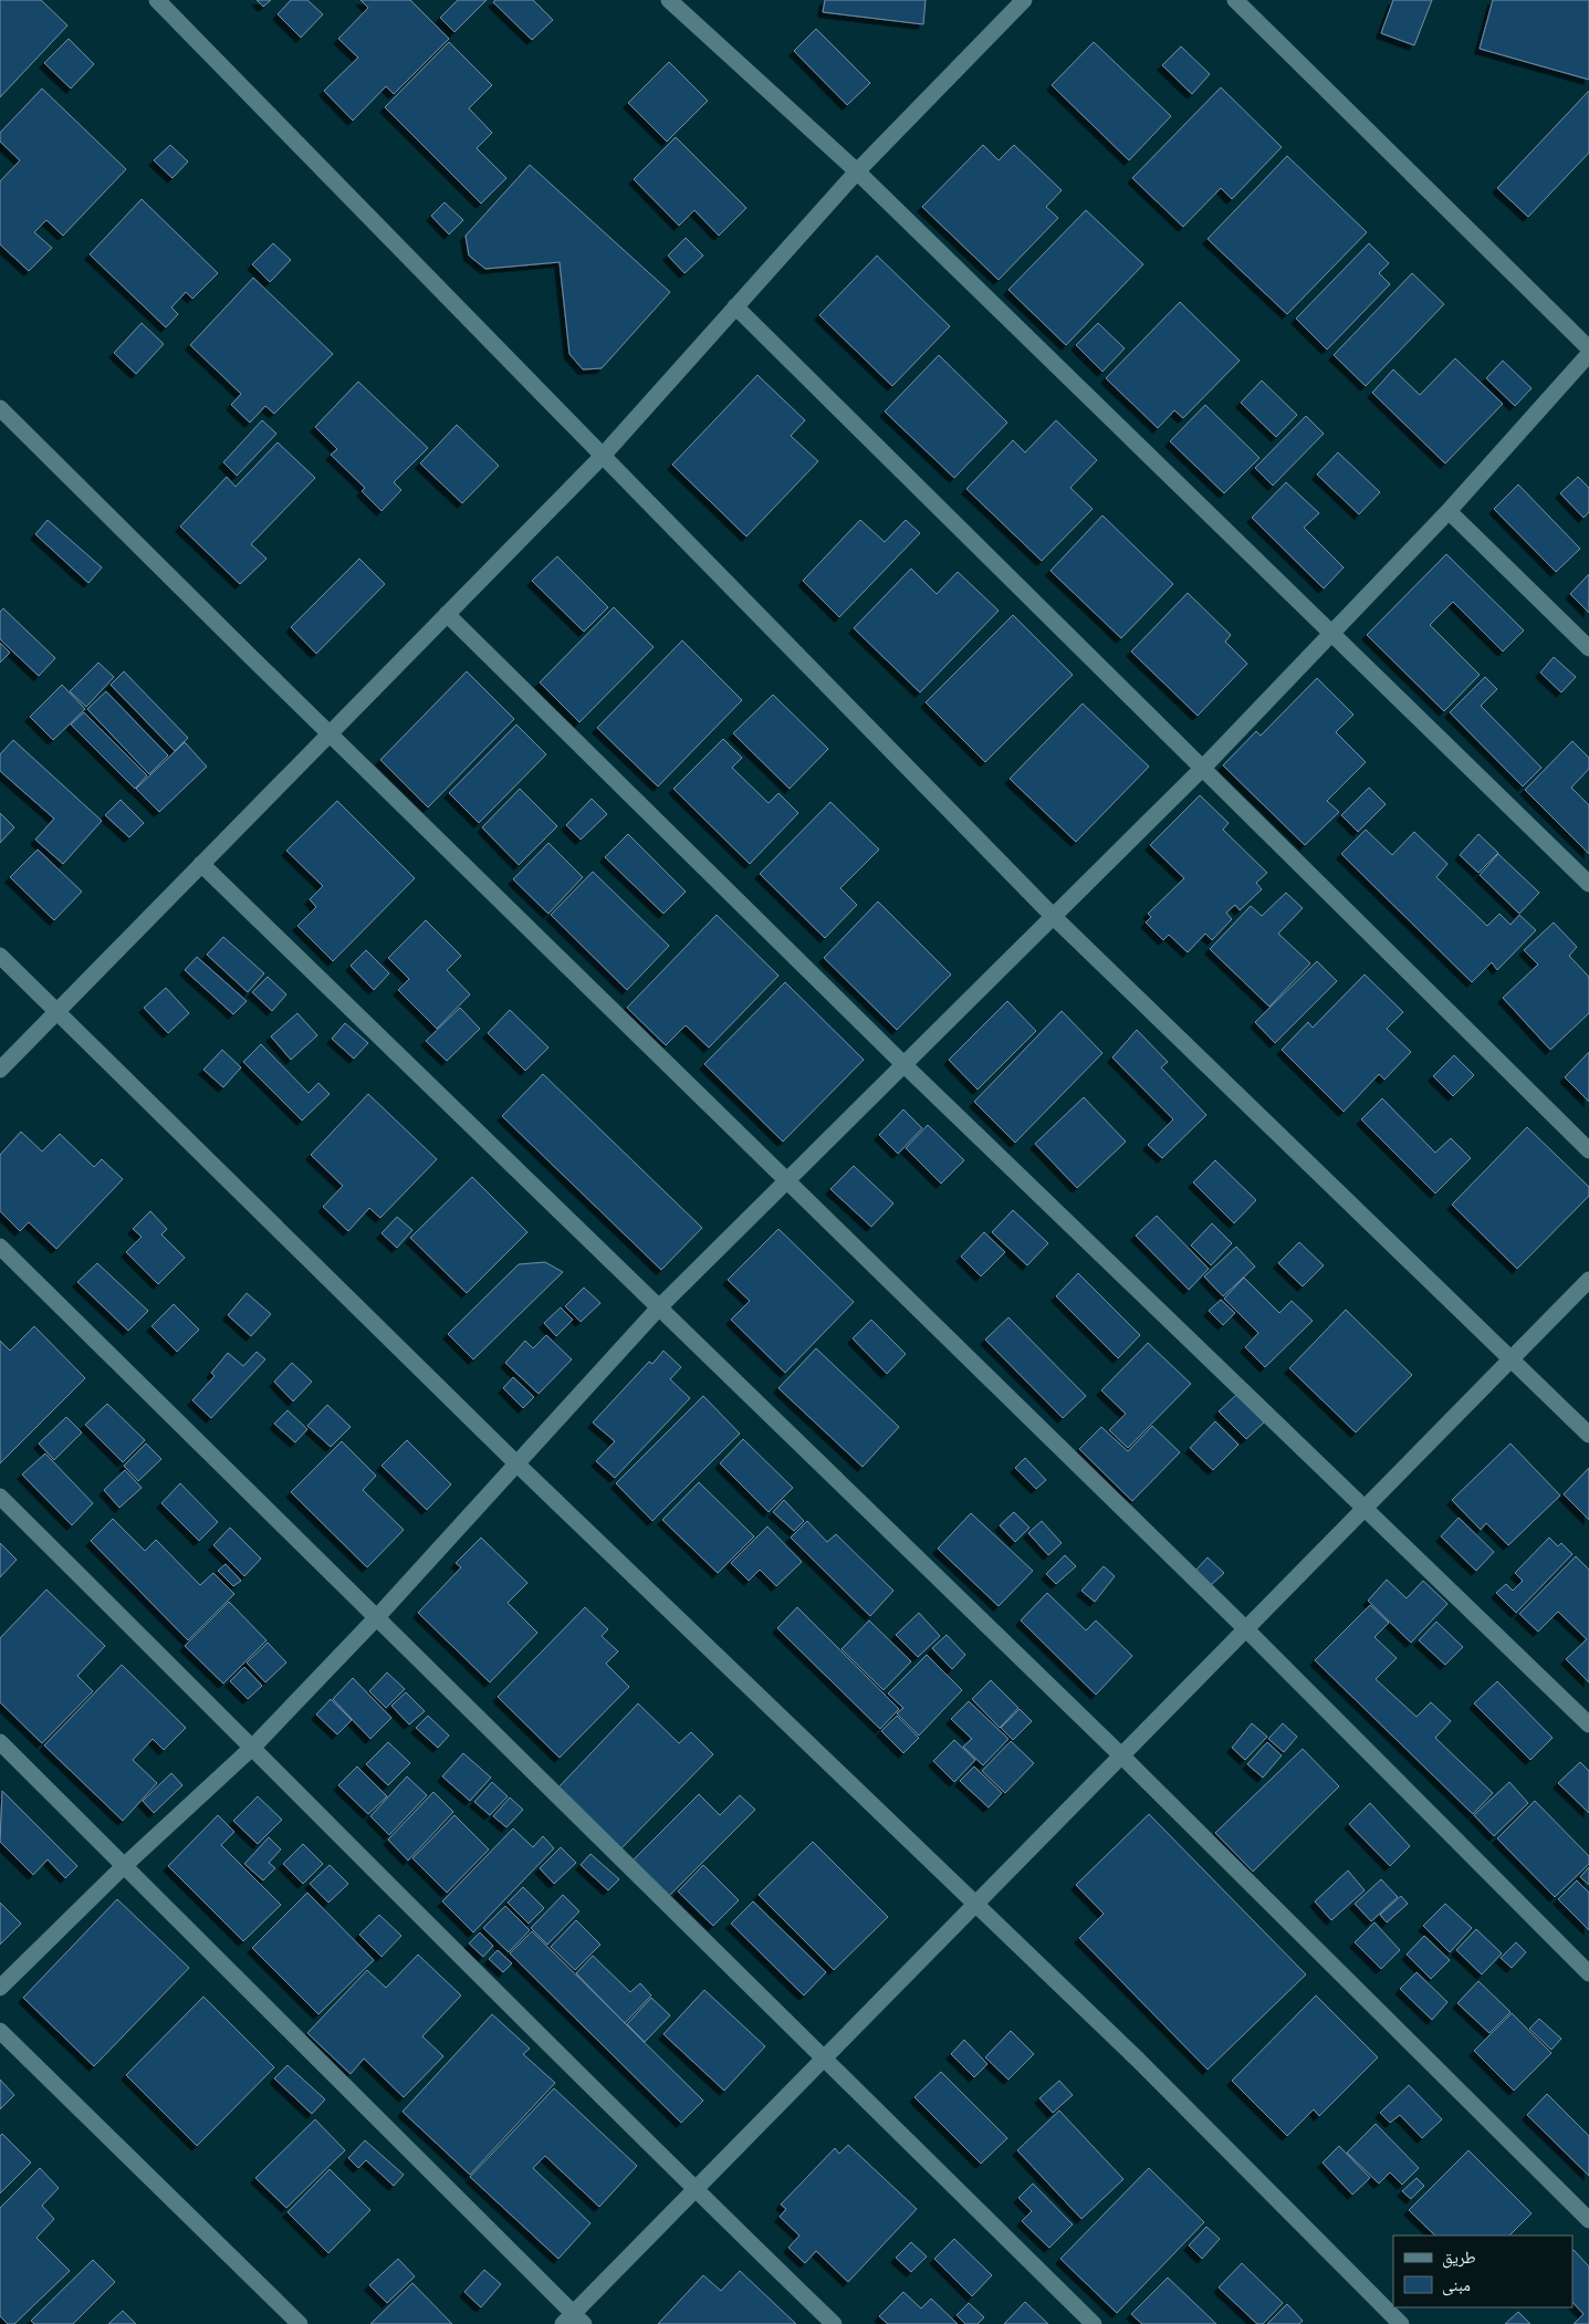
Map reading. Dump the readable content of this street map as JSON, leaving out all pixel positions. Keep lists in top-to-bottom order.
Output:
{
  "legend": ["طريق", "مبنى"]
}
